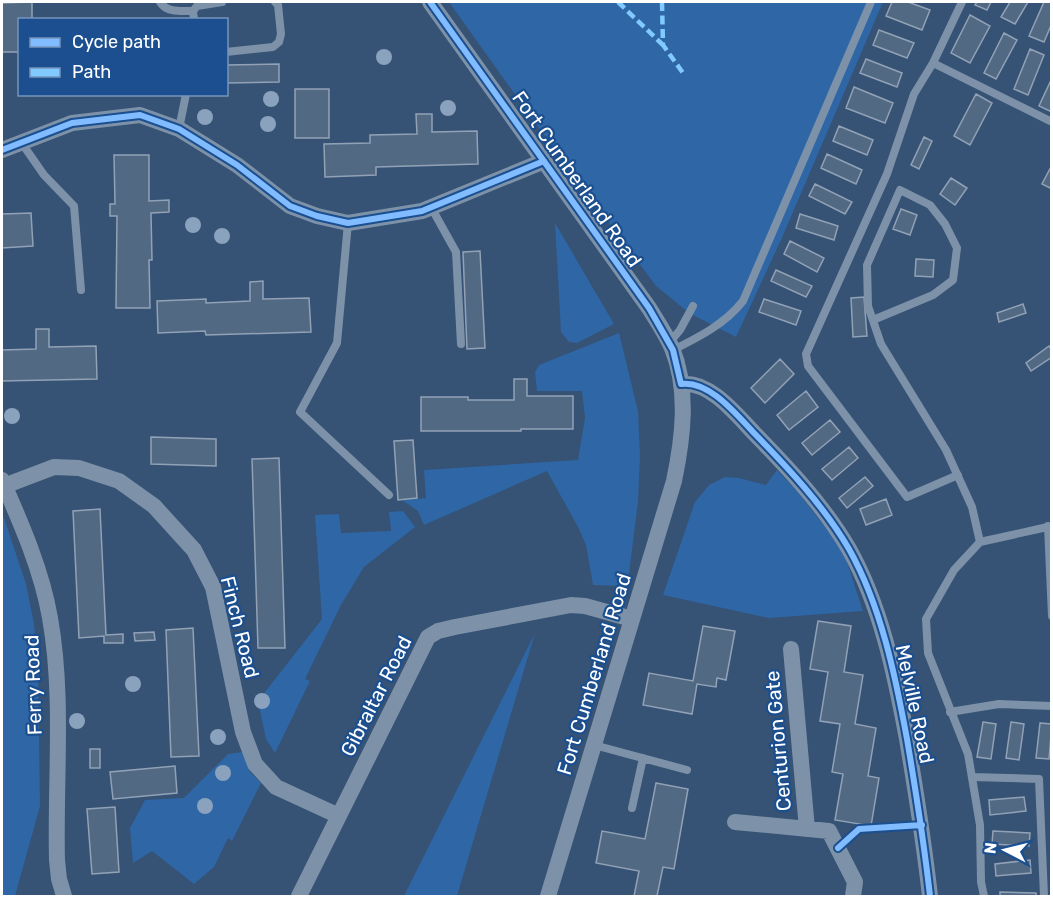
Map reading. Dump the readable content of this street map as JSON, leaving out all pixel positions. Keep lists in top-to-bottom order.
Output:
{
  "streets": {
    "street": [
      "Fort Cumberland Road",
      "Finch Road",
      "Ferry Road",
      "Gibraltar Road",
      "Melville Road",
      "Centurion Gate"
    ]
  },
  "crossings": [
    ["Fort Cumberland Road", "Gibraltar Road"],
    ["Fort Cumberland Road", "Melville Road"],
    ["Finch Road", "Ferry Road"],
    ["Finch Road", "Gibraltar Road"]
  ],
  "legend": ["Cycle path", "Path"],
  "north": "left"
}
